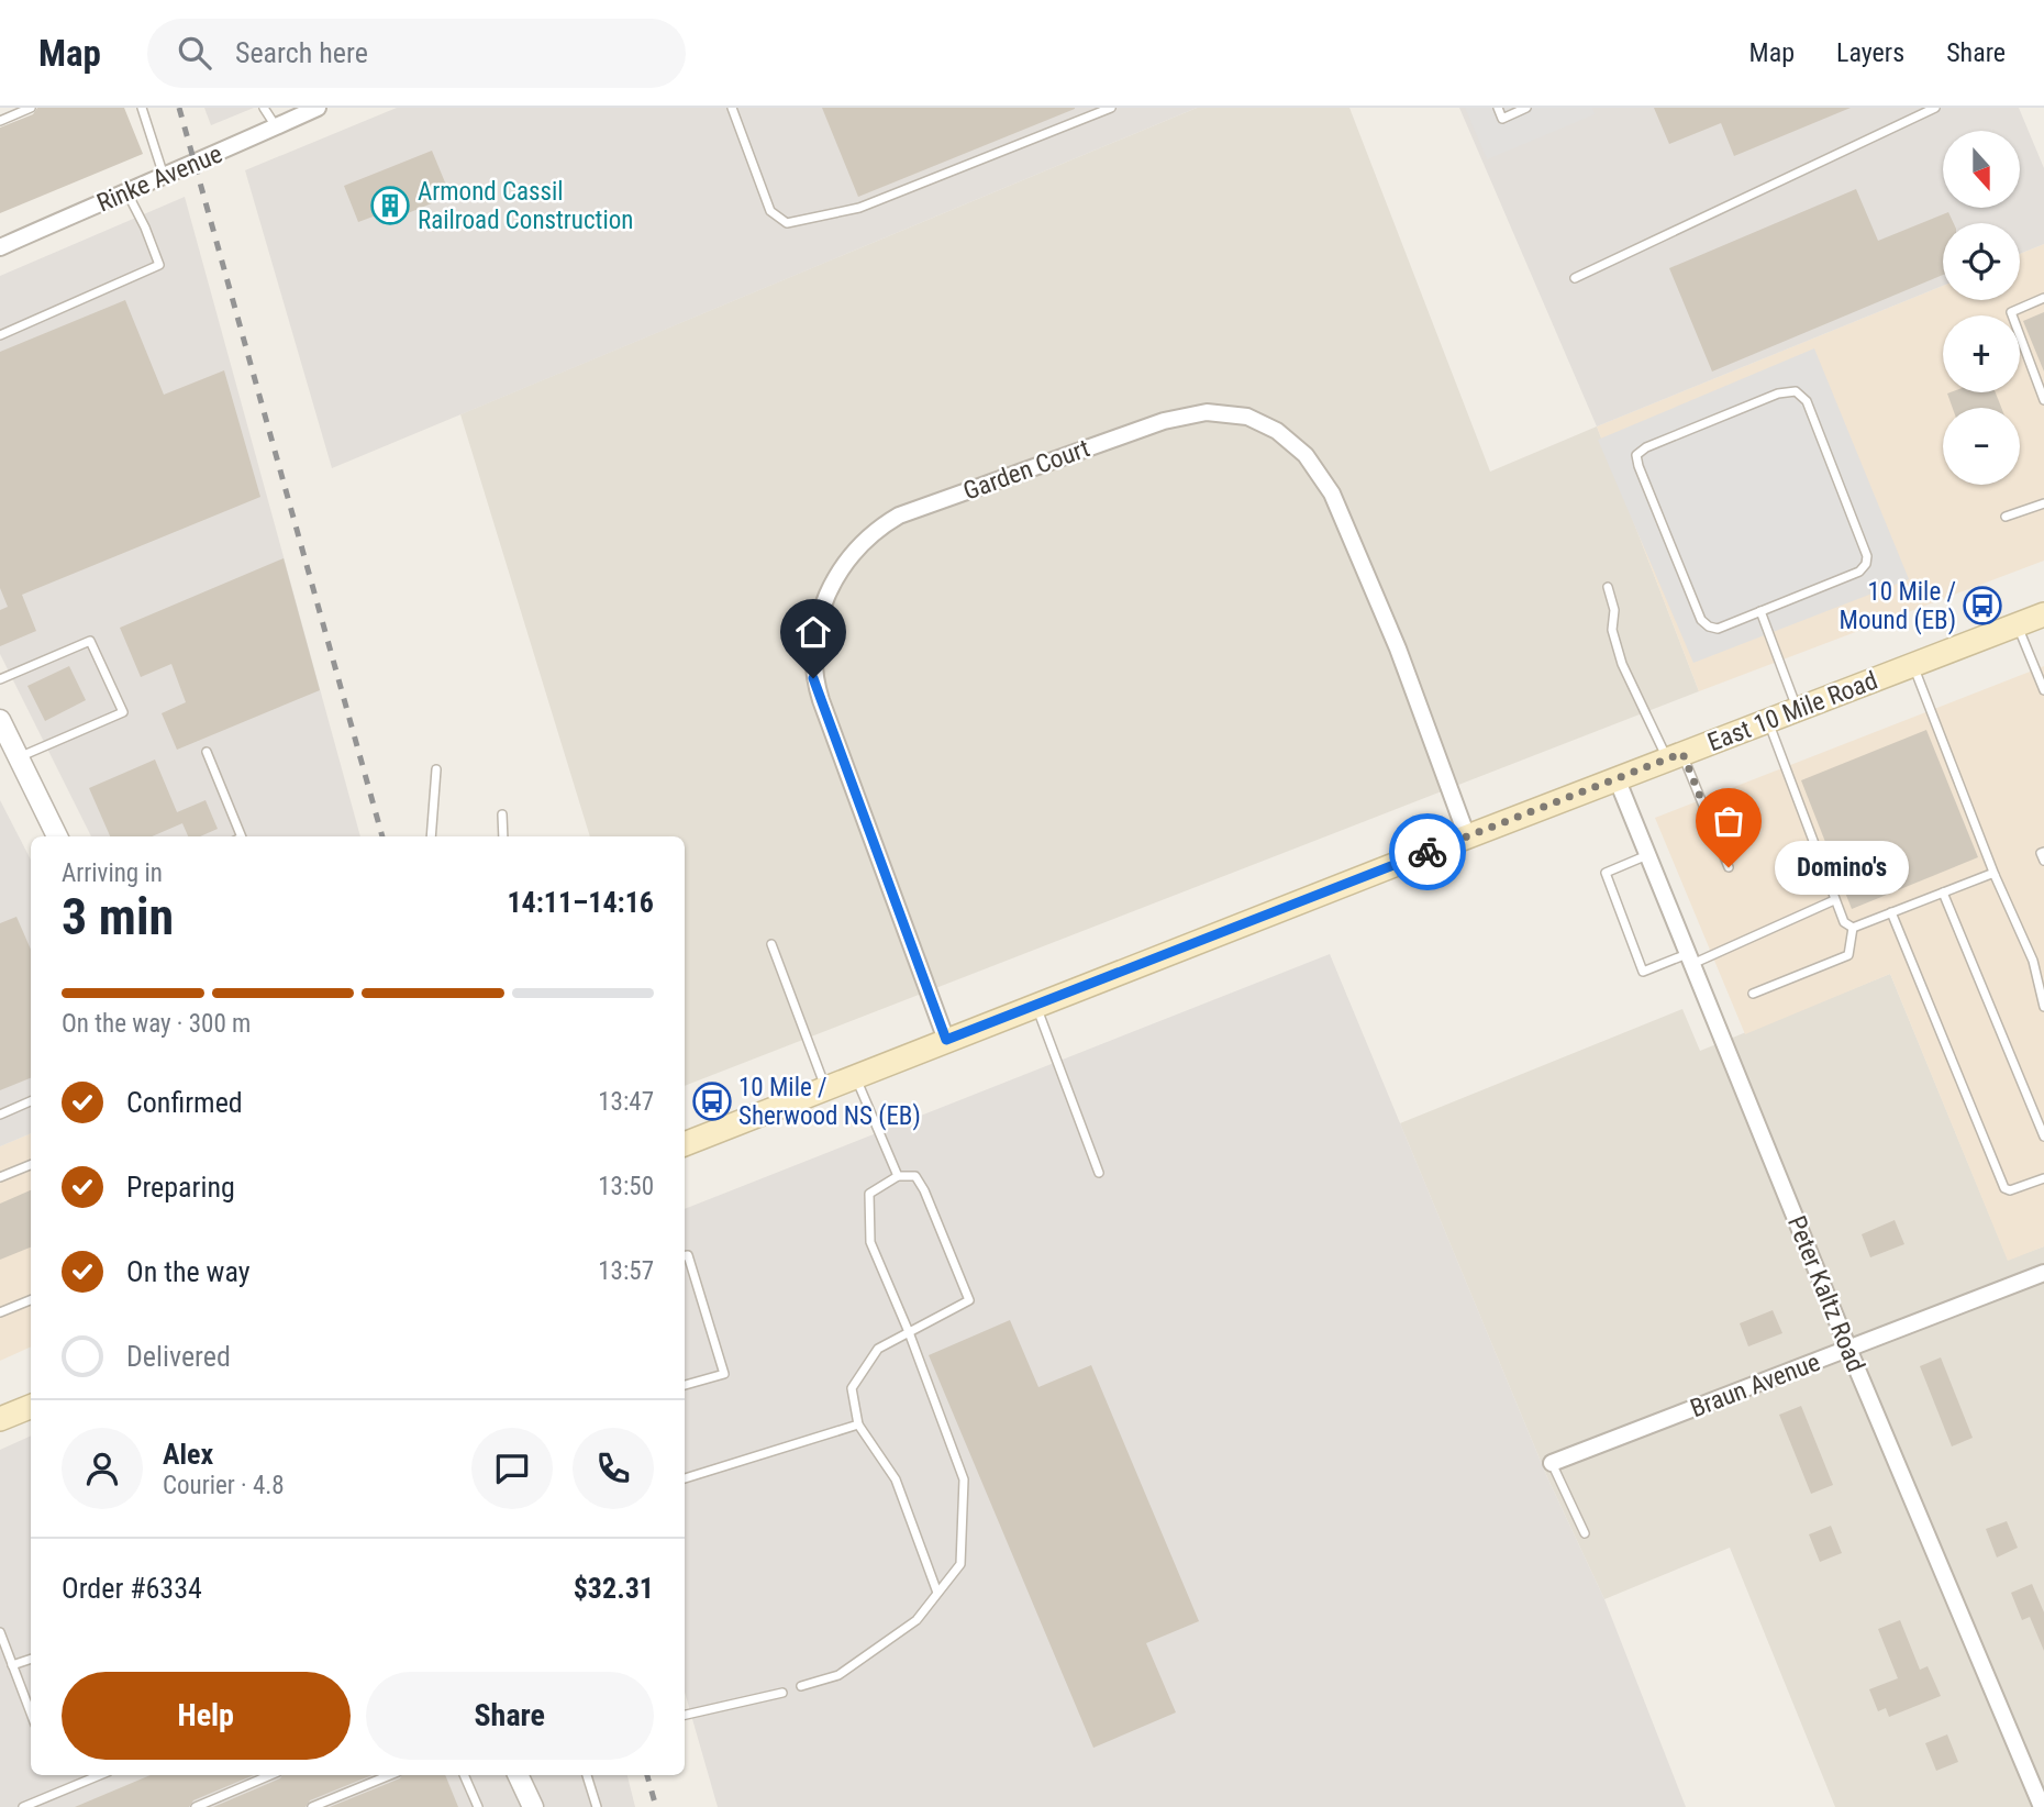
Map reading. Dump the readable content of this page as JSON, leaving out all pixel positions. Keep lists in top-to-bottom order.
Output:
{
  "streets": {
    "main road": ["East 10 Mile Road"],
    "street": [
      "Rinke Avenue",
      "Garden Court",
      "Peter Kaltz Road",
      "Braun Avenue"
    ]
  },
  "crossings": [
    ["Garden Court", "East 10 Mile Road"],
    ["East 10 Mile Road", "Peter Kaltz Road"],
    ["Peter Kaltz Road", "Braun Avenue"]
  ],
  "places": {
    "building": ["Armond Cassil Railroad Construction"],
    "bus stop": ["10 Mile / Mound (EB)", "10 Mile / Sherwood NS (EB)"],
    "other": ["Domino's"]
  },
  "north": "bottom",
  "page": {
    "header": "Map",
    "search": "Search here",
    "nav": ["Map", "Layers", "Share"],
    "map_buttons": ["+", "−"],
    "heading": ["3 min", "Arriving in", "14:11–14:16"],
    "panel": [
      "Alex",
      "Courier · 4.8",
      "Order #6334",
      "$32.31"
    ],
    "bubble": "Domino's",
    "bar": "On the way · 300 m",
    "list": [
      ["Confirmed", "13:47"],
      ["Preparing", "13:50"],
      ["On the way", "13:57"],
      "Delivered"
    ],
    "buttons": ["Help", "Share"]
  }
}
